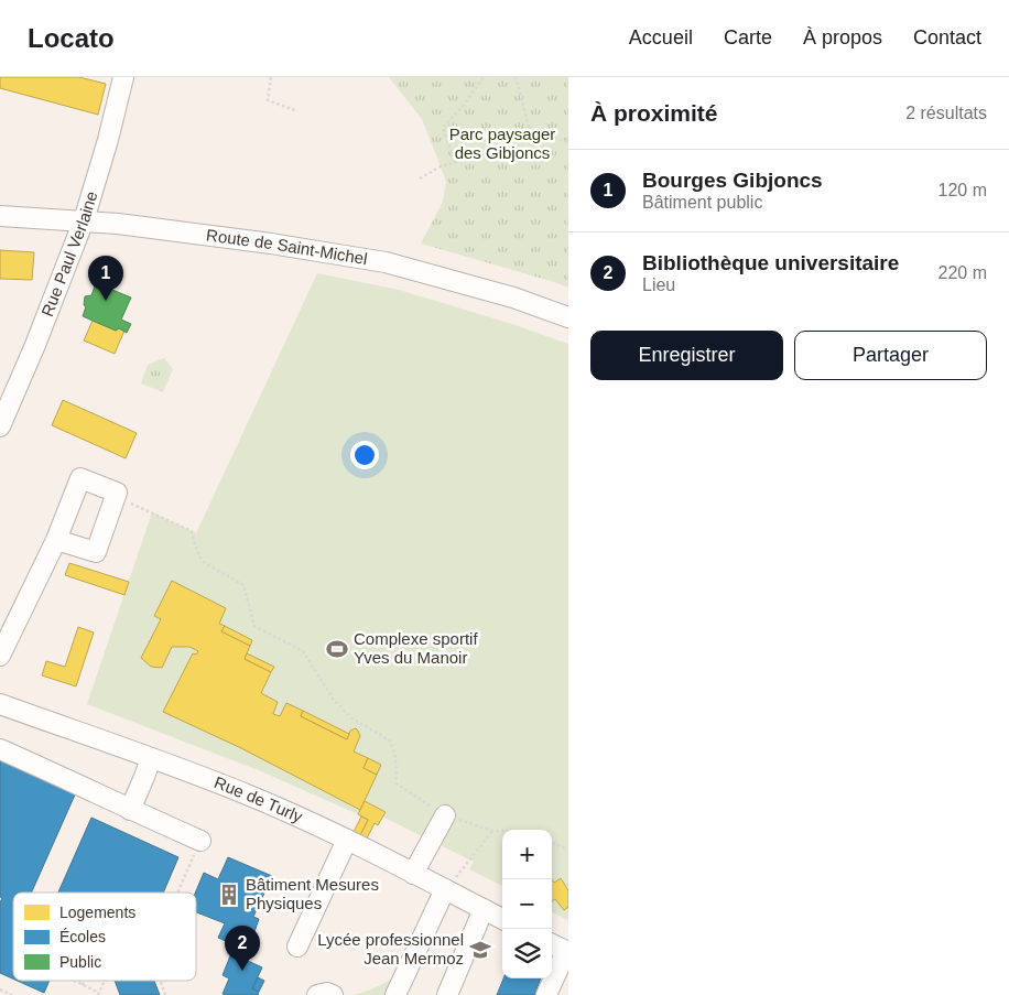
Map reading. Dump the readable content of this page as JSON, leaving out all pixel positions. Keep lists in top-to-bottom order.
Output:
{
  "streets": {
    "street": ["Route de Saint-Michel", "Rue Paul Verlaine", "Rue de Turly"]
  },
  "crossings": [
    ["Route de Saint-Michel", "Rue Paul Verlaine"]
  ],
  "parks": ["Parc paysager des Gibjoncs"],
  "places": {
    "sports": ["Complexe sportif Yves du Manoir"],
    "building": ["Bâtiment Mesures Physiques"],
    "school or university": ["Lycée professionnel Jean Mermoz"]
  },
  "legend": ["Logements", "Écoles", "Public"],
  "page": {
    "header": "Locato",
    "nav": [
      "Accueil",
      "Carte",
      "À propos",
      "Contact"
    ],
    "heading": ["À proximité", "2 résultats"],
    "list": [
      {
        "mark": "1",
        "name": "Bourges Gibjoncs",
        "note": "Bâtiment public",
        "value": "120 m"
      },
      {
        "mark": "2",
        "name": "Bibliothèque universitaire",
        "note": "Lieu",
        "value": "220 m"
      }
    ],
    "pins": ["1", "2"],
    "buttons": ["Enregistrer", "Partager"],
    "map_buttons": ["+", "−"]
  }
}
